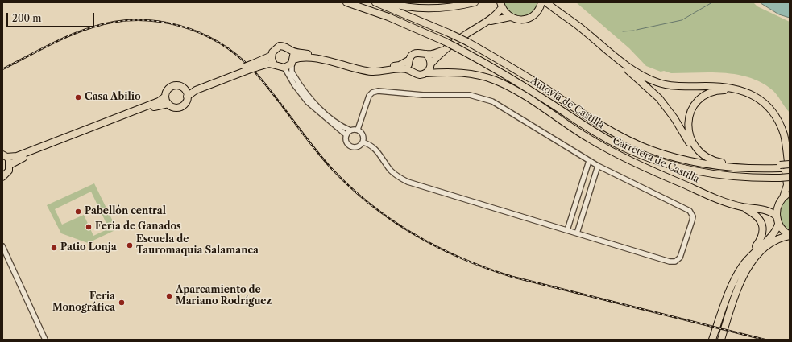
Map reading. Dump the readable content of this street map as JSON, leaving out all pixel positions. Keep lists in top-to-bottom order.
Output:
{
  "streets": {
    "highway": ["Autovía de Castilla", "Carretera de Castilla"]
  },
  "places": [
    "Casa Abilio",
    "Pabellón central",
    "Feria de Ganados",
    "Escuela de Tauromaquia Salamanca",
    "Patio Lonja",
    "Aparcamiento de Mariano Rodríguez",
    "Feria Monográfica"
  ],
  "scale_bar": "200 m"
}
